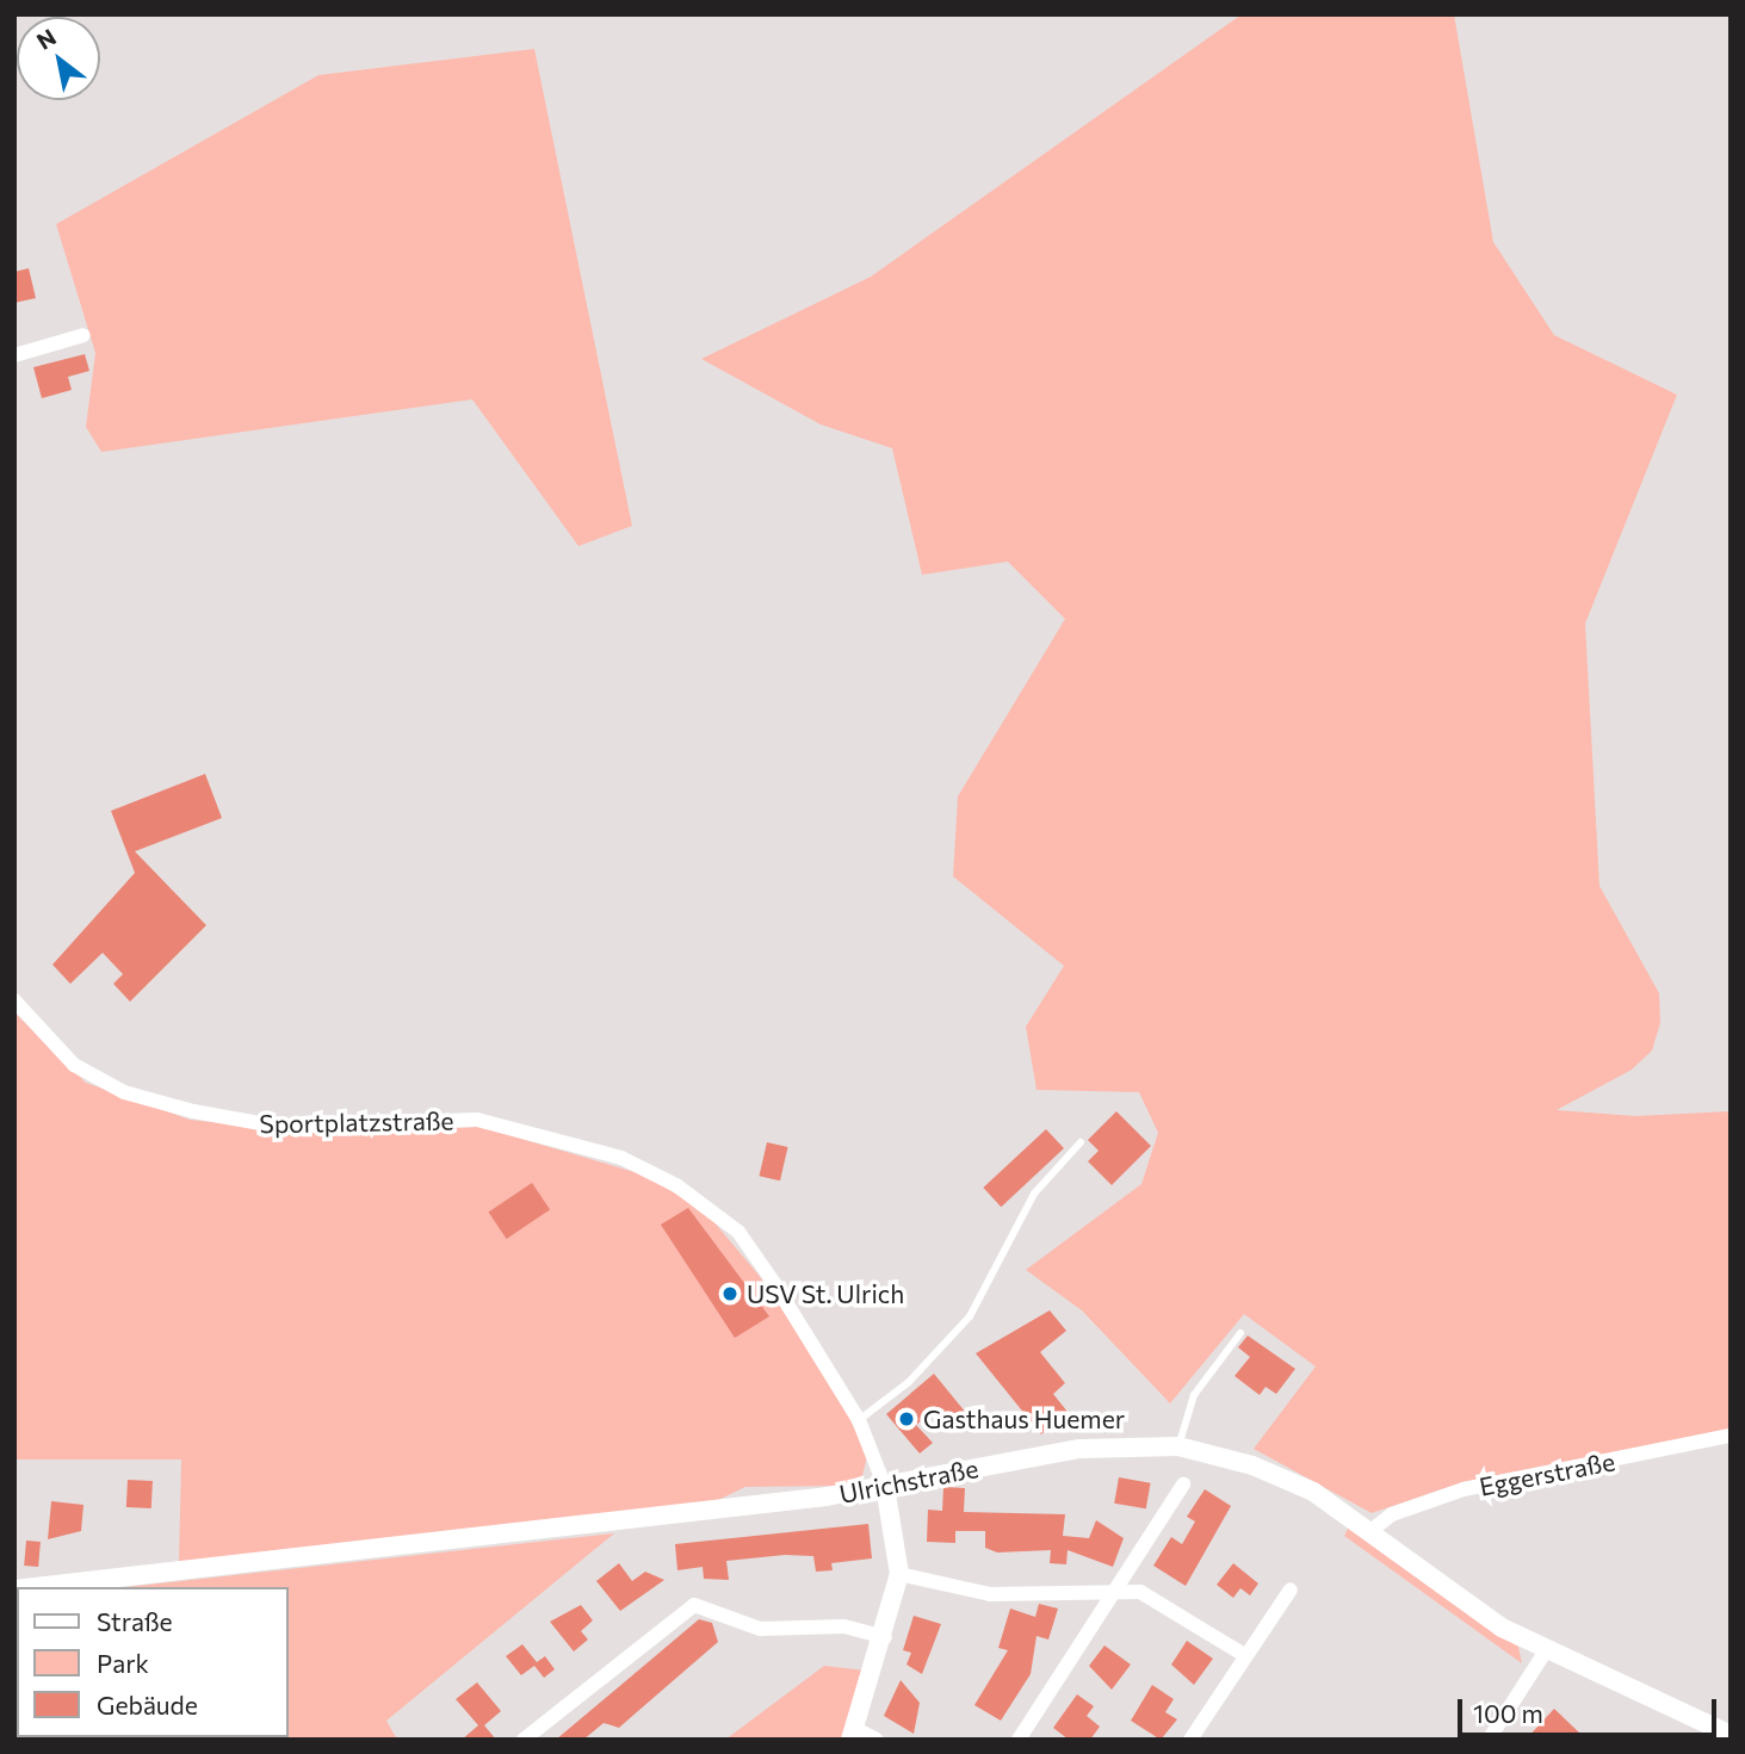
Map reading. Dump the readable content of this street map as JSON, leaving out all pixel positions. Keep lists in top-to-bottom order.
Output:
{
  "streets": {
    "street": ["Sportplatzstraße", "Eggerstraße", "Ulrichstraße"]
  },
  "crossings": [
    ["Sportplatzstraße", "Ulrichstraße"],
    ["Eggerstraße", "Ulrichstraße"]
  ],
  "places": ["USV St. Ulrich", "Gasthaus Huemer"],
  "legend": ["Straße", "Park", "Gebäude"],
  "scale_bar": "100 m",
  "north": "top left"
}
